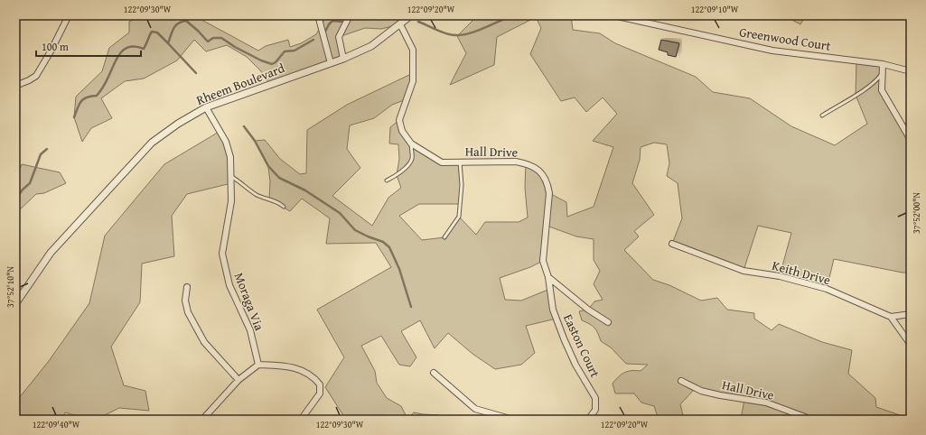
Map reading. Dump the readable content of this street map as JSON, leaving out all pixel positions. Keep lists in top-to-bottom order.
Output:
{
  "streets": {
    "street": [
      "Greenwood Court",
      "Rheem Boulevard",
      "Hall Drive",
      "Keith Drive",
      "Moraga Via",
      "Easton Court"
    ]
  },
  "crossings": [
    ["Rheem Boulevard", "Hall Drive"],
    ["Rheem Boulevard", "Moraga Via"],
    ["Hall Drive", "Easton Court"]
  ],
  "scale_bar": "100 m",
  "coordinates": [
    "122°09'30\"W",
    "122°09'20\"W",
    "122°09'10\"W",
    "37°52'00\"N",
    "37°52'10\"N",
    "122°09'40\"W"
  ]
}
